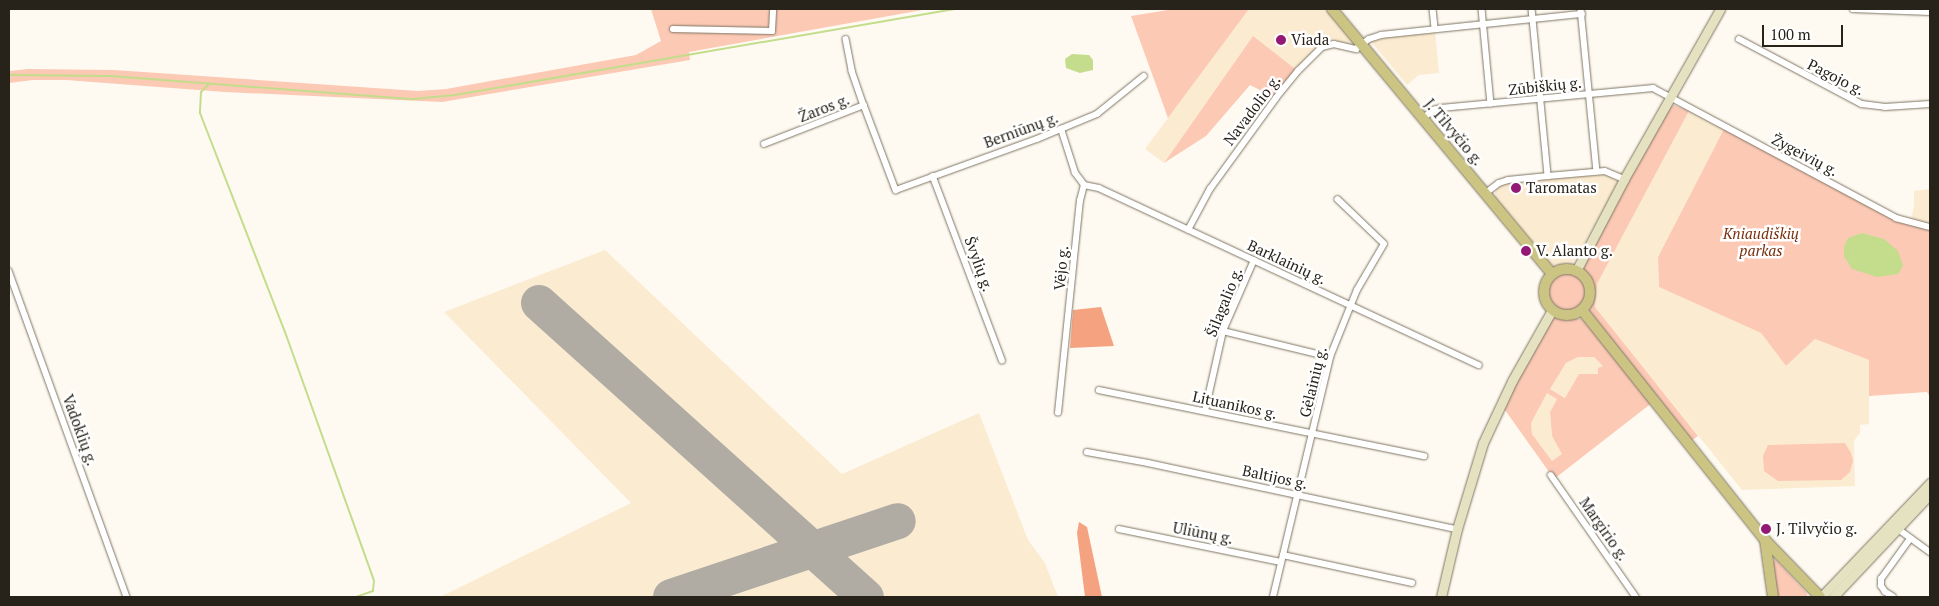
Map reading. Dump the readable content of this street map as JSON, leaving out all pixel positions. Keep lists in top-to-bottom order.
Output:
{
  "streets": {
    "main road": ["J. Tilvyčio g."],
    "street": [
      "Pagojo g.",
      "Zūbiškių g.",
      "Žaros g.",
      "Navadolio g.",
      "Berniūnų g.",
      "Žygeivių g.",
      "Barklainių g.",
      "Švylių g.",
      "Vėjo g.",
      "Šilagalio g.",
      "Gėlainių g.",
      "Lituanikos g.",
      "Vadoklių g.",
      "Baltijos g.",
      "Margirio g.",
      "Uliūnų g."
    ]
  },
  "crossings": [
    ["Zūbiškių g.", "J. Tilvyčio g."],
    ["Zūbiškių g.", "Žygeivių g."],
    ["Žaros g.", "Berniūnų g."],
    ["Navadolio g.", "J. Tilvyčio g."],
    ["Navadolio g.", "Barklainių g."],
    ["Berniūnų g.", "Švylių g."],
    ["Barklainių g.", "Vėjo g."],
    ["Barklainių g.", "Šilagalio g."],
    ["Barklainių g.", "Gėlainių g."],
    ["Šilagalio g.", "Lituanikos g."],
    ["Gėlainių g.", "Lituanikos g."],
    ["Gėlainių g.", "Baltijos g."],
    ["Gėlainių g.", "Uliūnų g."]
  ],
  "parks": ["Kniaudiškių parkas"],
  "places": [
    "Viada",
    "Taromatas",
    "V. Alanto g.",
    "J. Tilvyčio g."
  ],
  "scale_bar": "100 m"
}
